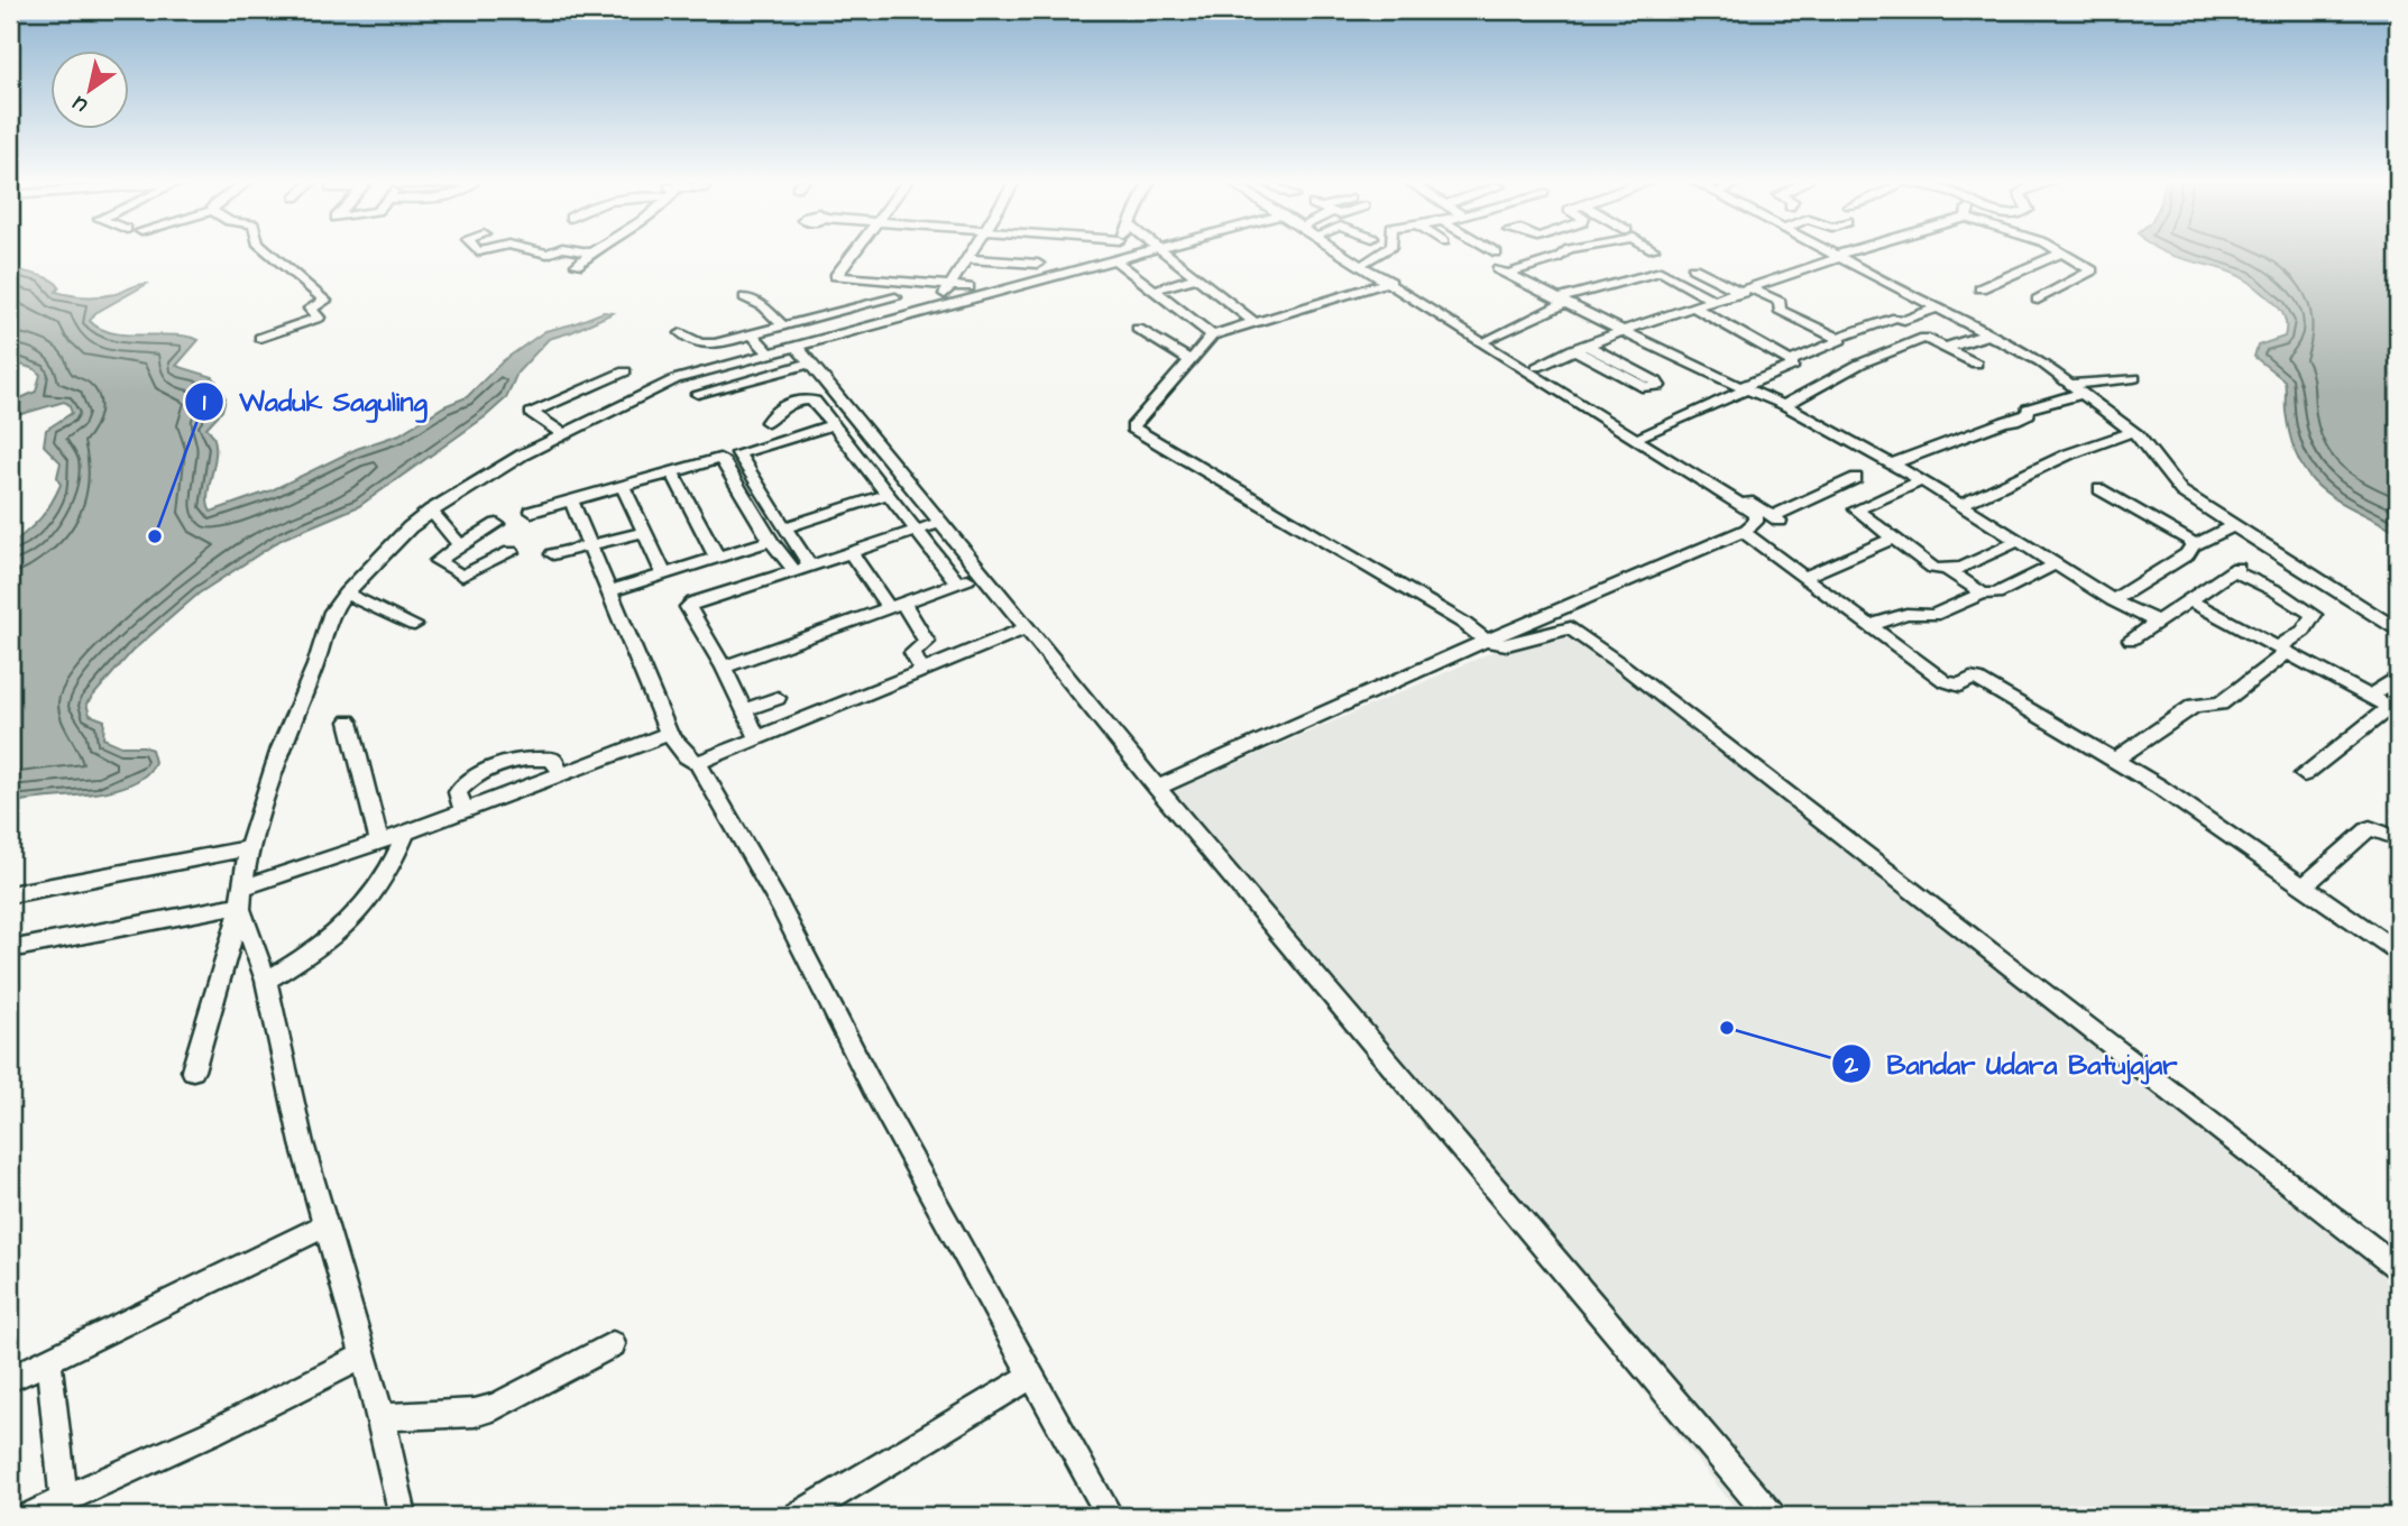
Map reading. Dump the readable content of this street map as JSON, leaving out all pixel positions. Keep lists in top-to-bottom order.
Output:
{
  "places": ["Waduk Saguling", "Bandar Udara Batujajar"],
  "north": "bottom left"
}
